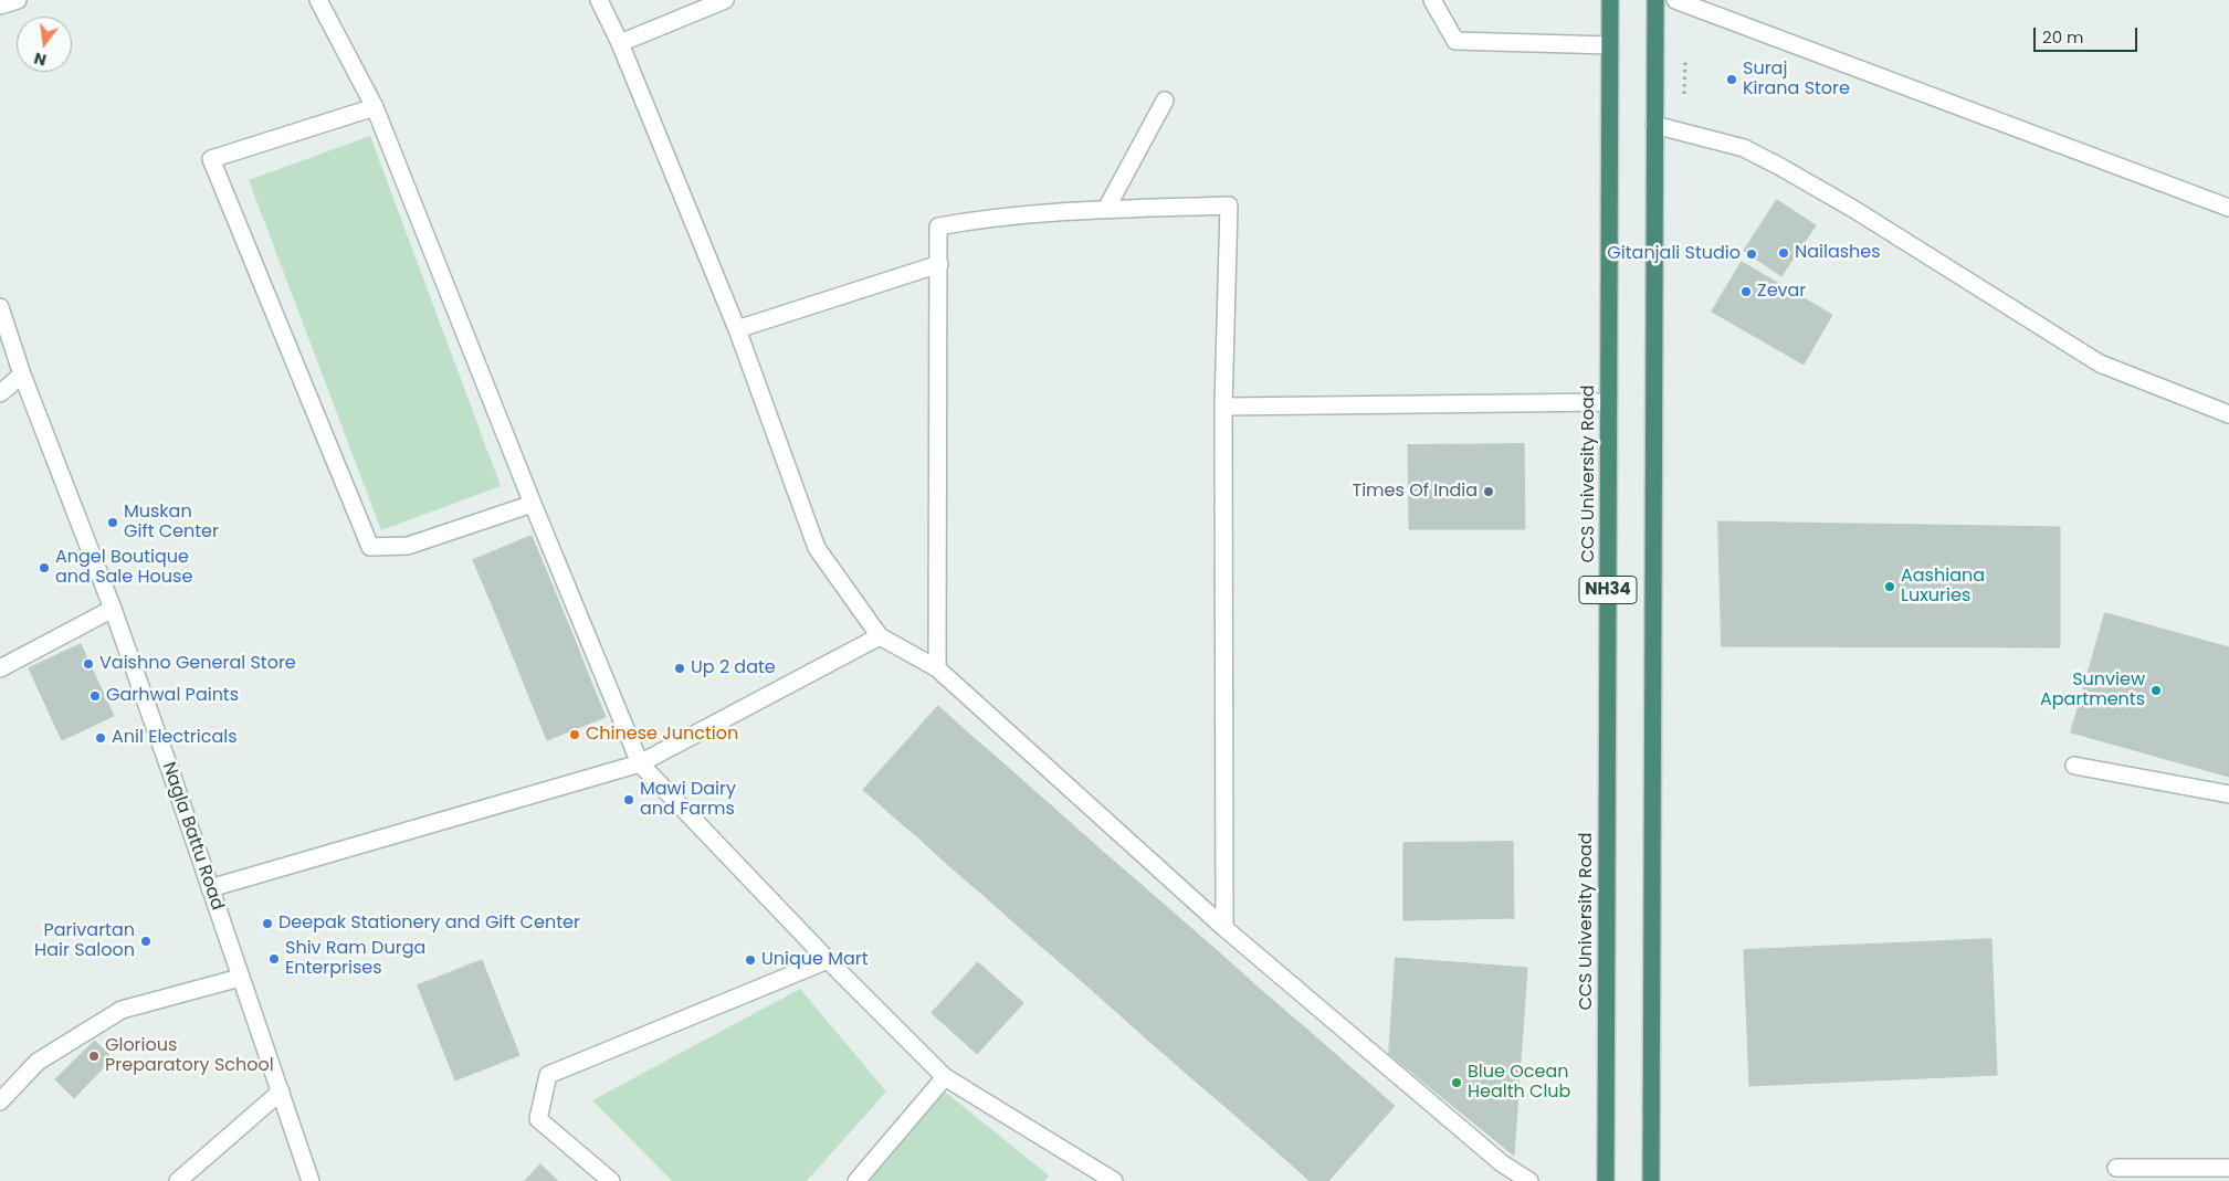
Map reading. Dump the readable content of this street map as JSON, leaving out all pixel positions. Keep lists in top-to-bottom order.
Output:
{
  "streets": {
    "highway": ["CCS University Road", "NH34"],
    "street": ["Nagla Battu Road"]
  },
  "places": [
    "Suraj Kirana Store",
    "Nailashes",
    "Gitanjali Studio",
    "Zevar",
    "Times Of India",
    "Muskan Gift Center",
    "Angel Boutique and Sale House",
    "Aashiana Luxuries",
    "Vaishno General Store",
    "Up 2 date",
    "Sunview Apartments",
    "Garhwal Paints",
    "Chinese Junction",
    "Anil Electricals",
    "Mawi Dairy and Farms",
    "Deepak Stationery and Gift Center",
    "Parivartan Hair Saloon",
    "Shiv Ram Durga Enterprises",
    "Unique Mart",
    "Glorious Preparatory School",
    "Blue Ocean Health Club"
  ],
  "scale_bar": "20 m",
  "north": "bottom"
}
